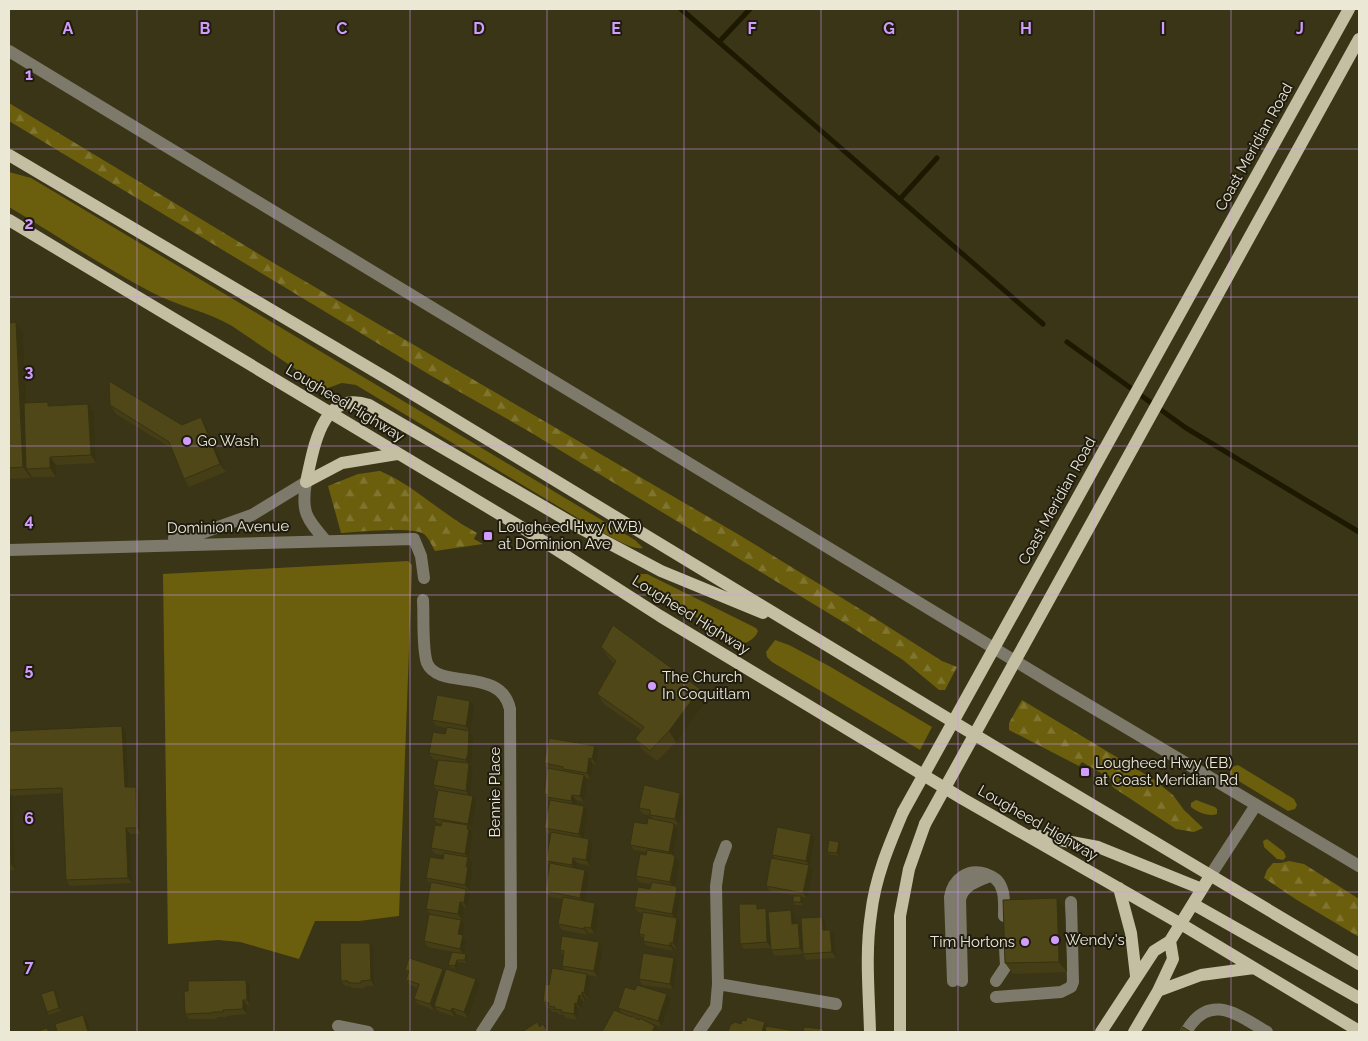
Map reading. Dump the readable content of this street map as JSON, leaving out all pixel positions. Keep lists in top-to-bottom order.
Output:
{
  "streets": {
    "main road": ["Coast Meridian Road", "Lougheed Highway"],
    "street": ["Dominion Avenue", "Bennie Place"]
  },
  "places": {
    "other": [
      "Go Wash",
      "The Church In Coquitlam",
      "Wendy's",
      "Tim Hortons"
    ],
    "transit": ["Lougheed Hwy (WB) at Dominion Ave", "Lougheed Hwy (EB) at Coast Meridian Rd"]
  },
  "grid": {
    "columns": [
      "A",
      "B",
      "C",
      "D",
      "E",
      "F",
      "G",
      "H",
      "I",
      "J"
    ],
    "rows": [
      "1",
      "2",
      "3",
      "4",
      "5",
      "6",
      "7"
    ]
  }
}
